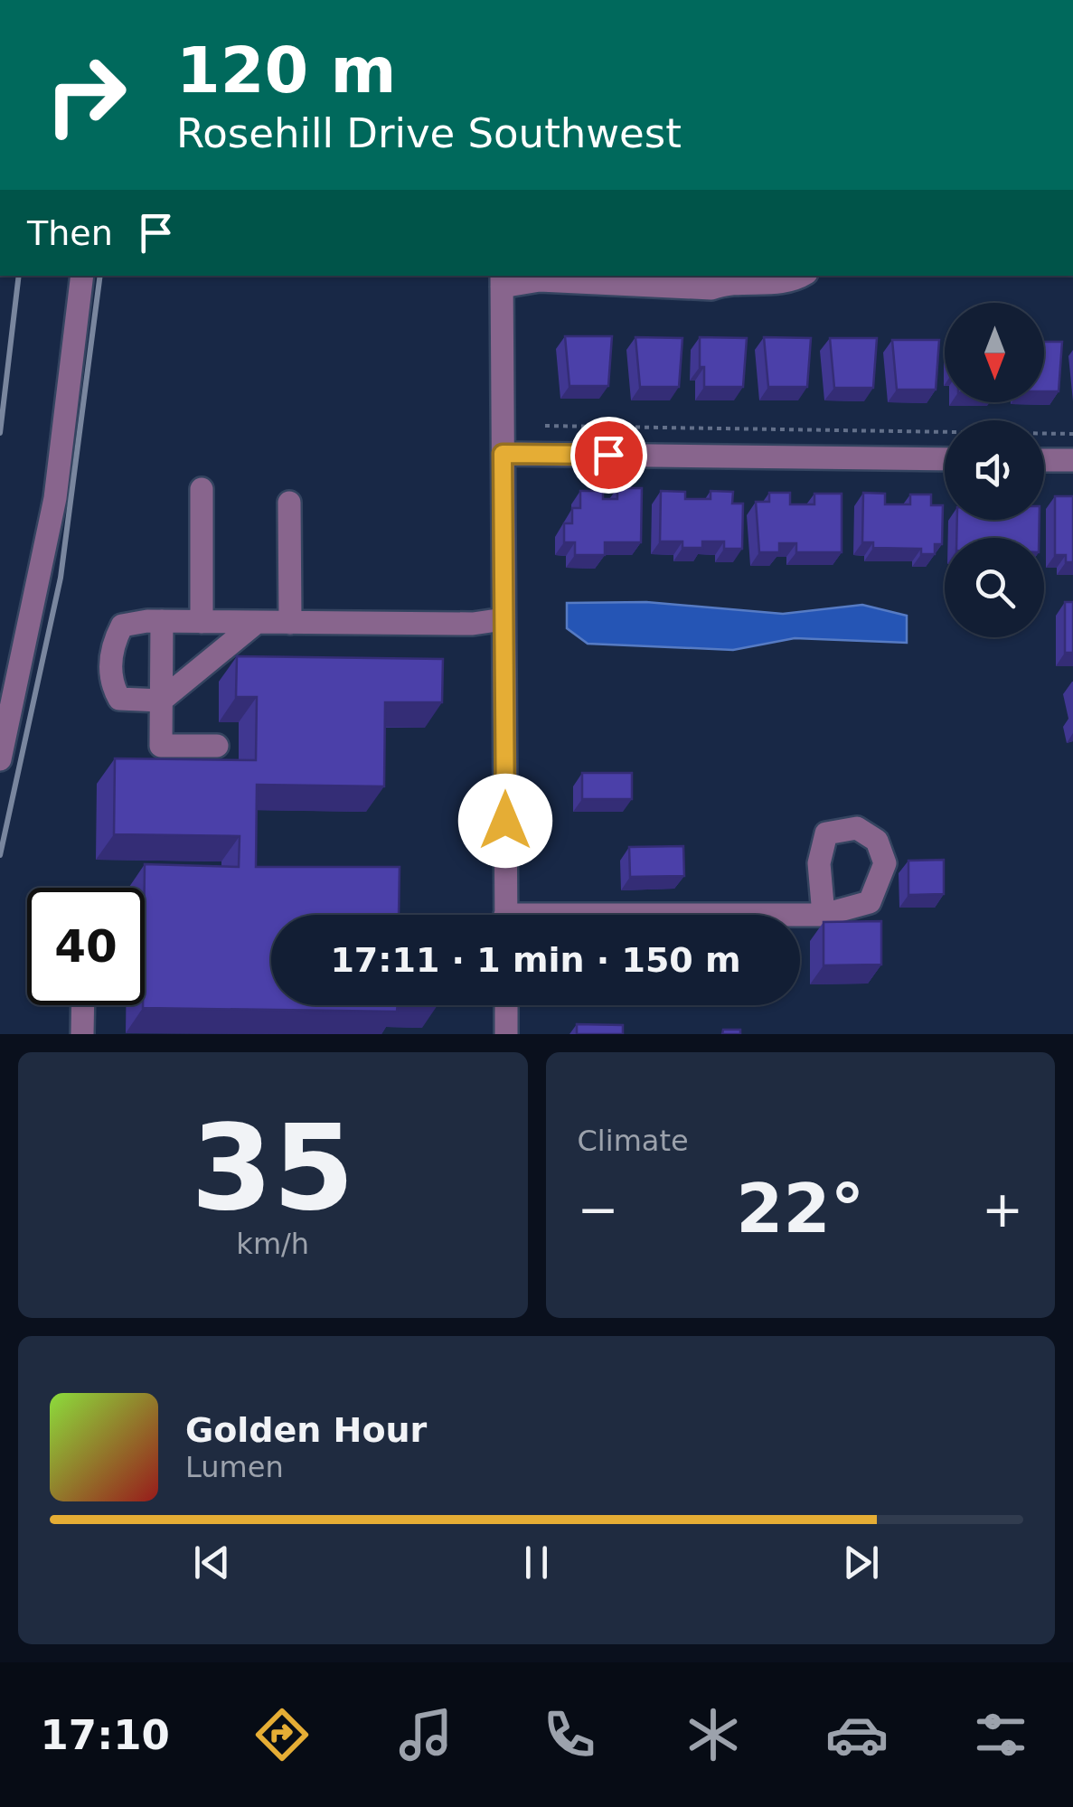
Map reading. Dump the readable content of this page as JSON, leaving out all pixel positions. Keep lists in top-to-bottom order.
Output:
{
  "north": "bottom",
  "page": {
    "turn": ["120 m", "Rosehill Drive Southwest"],
    "then": "Then",
    "limit": "40",
    "trip": "17:11 · 1 min · 150 m",
    "tile": [
      ["35", "km/h"],
      "Climate"
    ],
    "heat": ["−", "22°", "+"],
    "song": ["Golden Hour", "Lumen"],
    "tabs": "17:10"
  }
}
